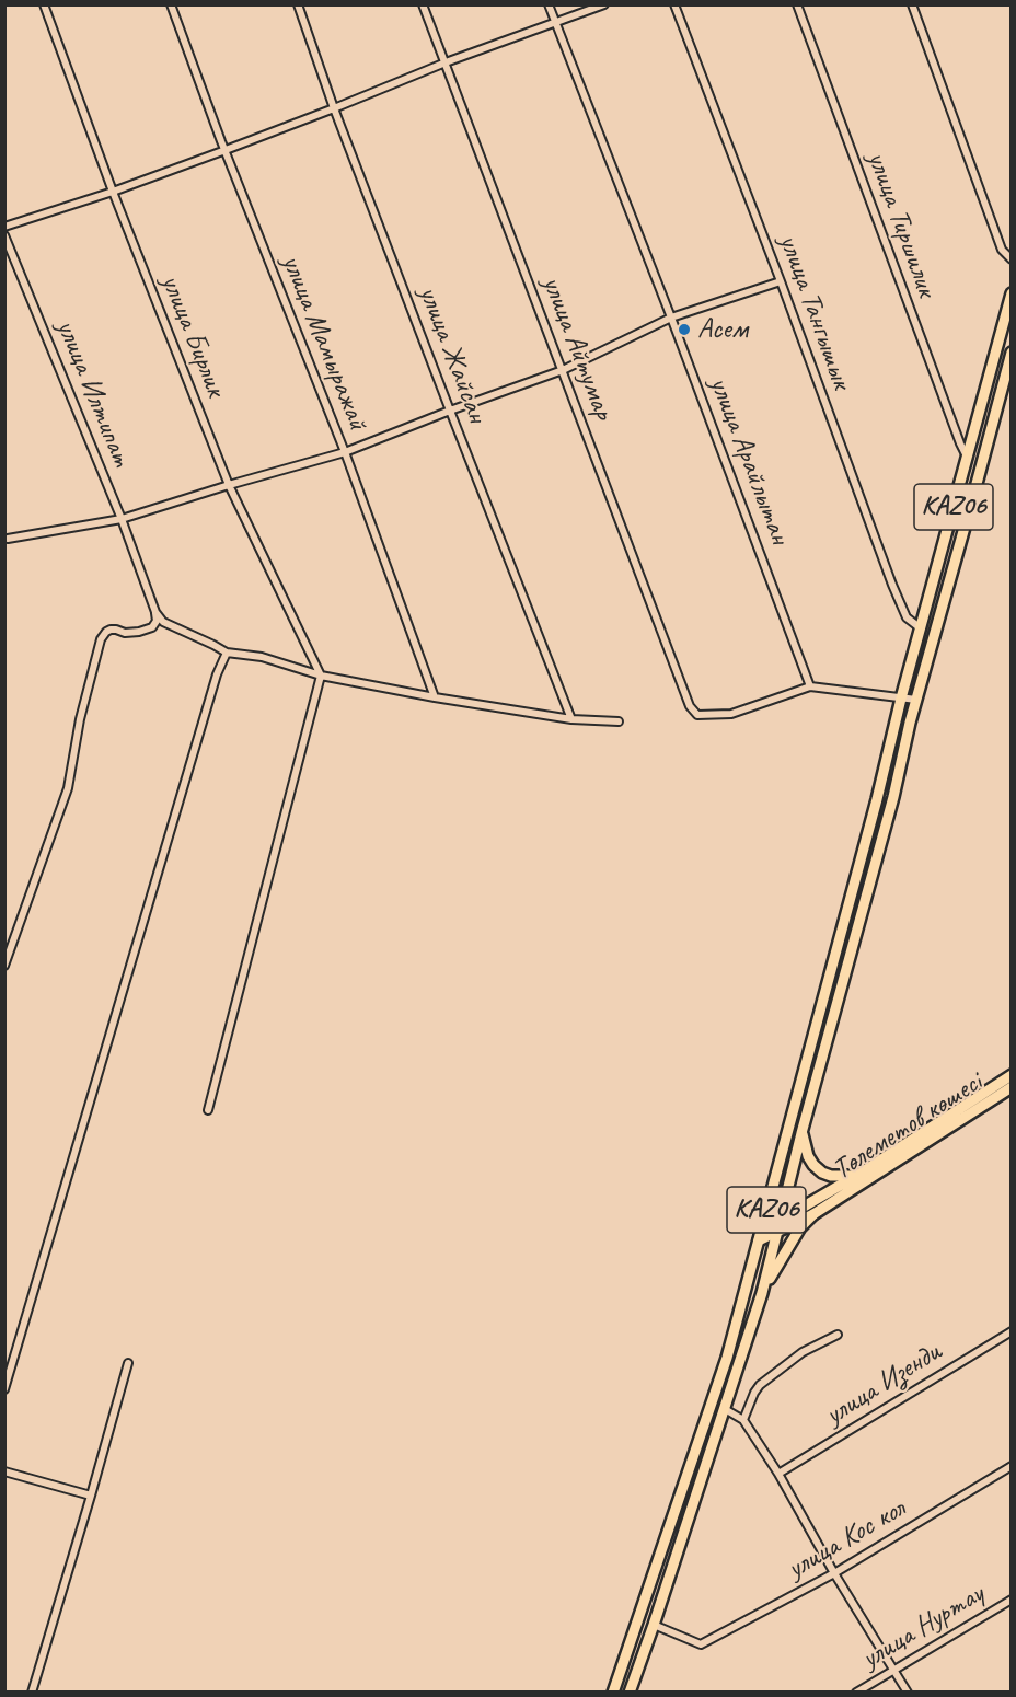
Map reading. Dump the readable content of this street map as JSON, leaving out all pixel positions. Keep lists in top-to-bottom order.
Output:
{
  "streets": {
    "main road": ["KАZ06", "Төлеметов көшесі"],
    "street": [
      "улица Тиршилик",
      "улица Тангышык",
      "улица Бирлик",
      "улица Мамыражай",
      "улица Айтумар",
      "улица Жайсан",
      "улица Илтипат",
      "улица Арайлытан",
      "улица Изенди",
      "улица Кос кол",
      "улица Нуртау"
    ]
  },
  "crossings": [
    ["улица Тиршилик", "KАZ06"],
    ["улица Тангышык", "KАZ06"],
    ["улица Айтумар", "улица Арайлытан"],
    ["KАZ06", "Төлеметов көшесі"],
    ["KАZ06", "улица Кос кол"]
  ],
  "places": ["Асем"]
}
